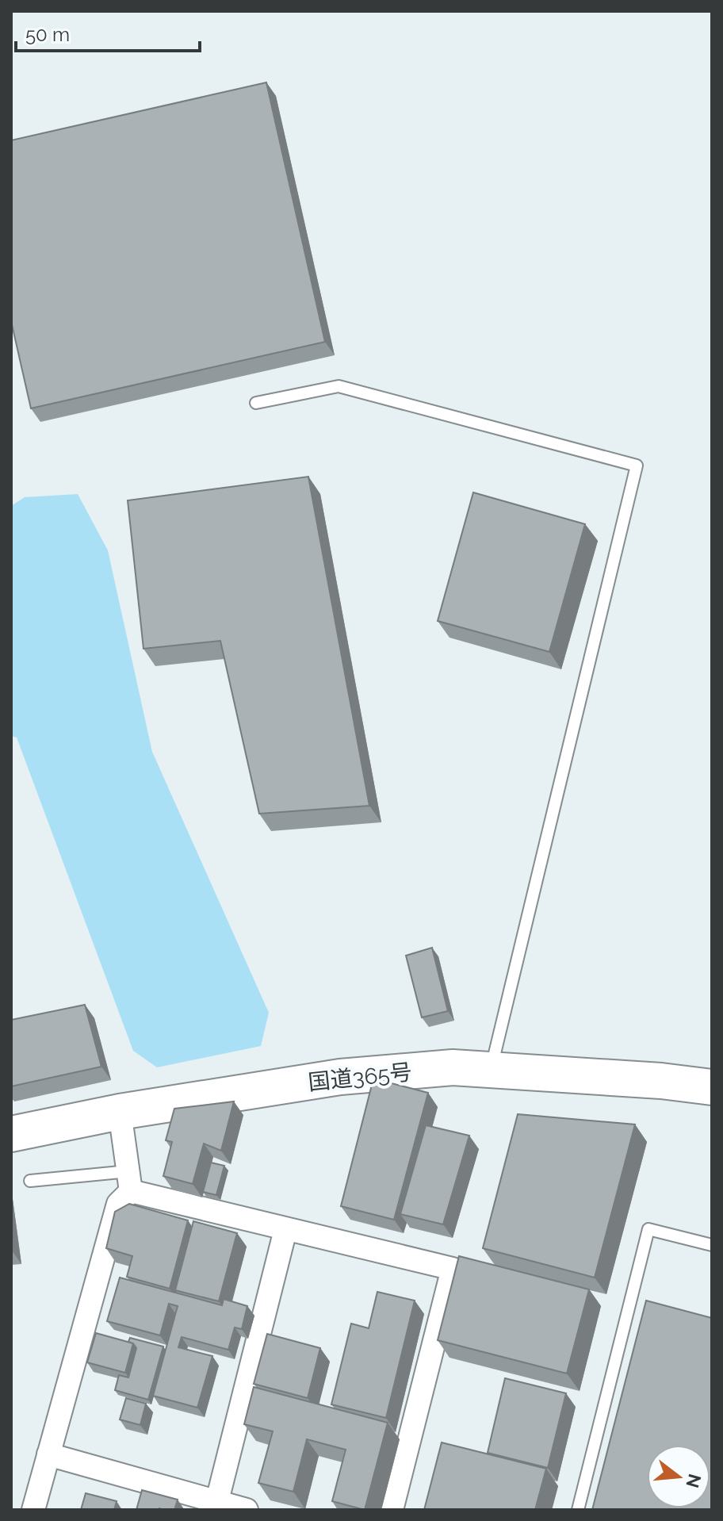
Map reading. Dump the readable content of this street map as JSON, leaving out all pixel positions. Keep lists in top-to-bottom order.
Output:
{
  "streets": {
    "highway": ["国道365号"]
  },
  "scale_bar": "50 m",
  "north": "right"
}
